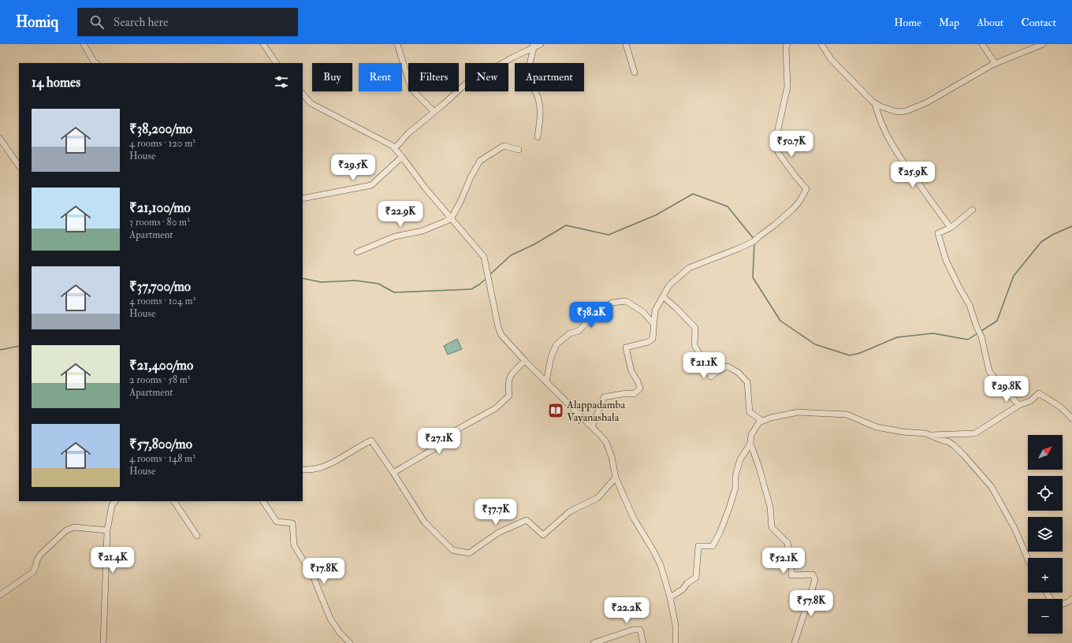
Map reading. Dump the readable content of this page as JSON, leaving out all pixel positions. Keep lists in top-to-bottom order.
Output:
{
  "places": {
    "library": ["Alappadamba Vayanashala"]
  },
  "north": "top right",
  "page": {
    "header": "Homiq",
    "search": "Search here",
    "nav": [
      "Home",
      "Map",
      "About",
      "Contact"
    ],
    "chip": [
      "Buy",
      "Rent",
      "Filters",
      "New",
      "Apartment"
    ],
    "heading": "14 homes",
    "list": [
      {
        "name": "₹38,200/mo",
        "note": "4 rooms · 120 m² · House"
      },
      {
        "name": "₹21,100/mo",
        "note": "3 rooms · 80 m² · Apartment"
      },
      {
        "name": "₹37,700/mo",
        "note": "4 rooms · 104 m² · House"
      },
      {
        "name": "₹21,400/mo",
        "note": "2 rooms · 58 m² · Apartment"
      },
      {
        "name": "₹57,800/mo",
        "note": "4 rooms · 148 m² · House"
      }
    ],
    "price": [
      "₹50.7K",
      "₹29.5K",
      "₹25.9K",
      "₹22.9K",
      "₹38.2K",
      "₹21.1K",
      "₹29.8K",
      "₹27.1K",
      "₹37.7K",
      "₹21.4K",
      "₹52.1K",
      "₹17.8K",
      "₹57.8K",
      "₹22.2K"
    ],
    "map_buttons": ["+", "−"]
  }
}
